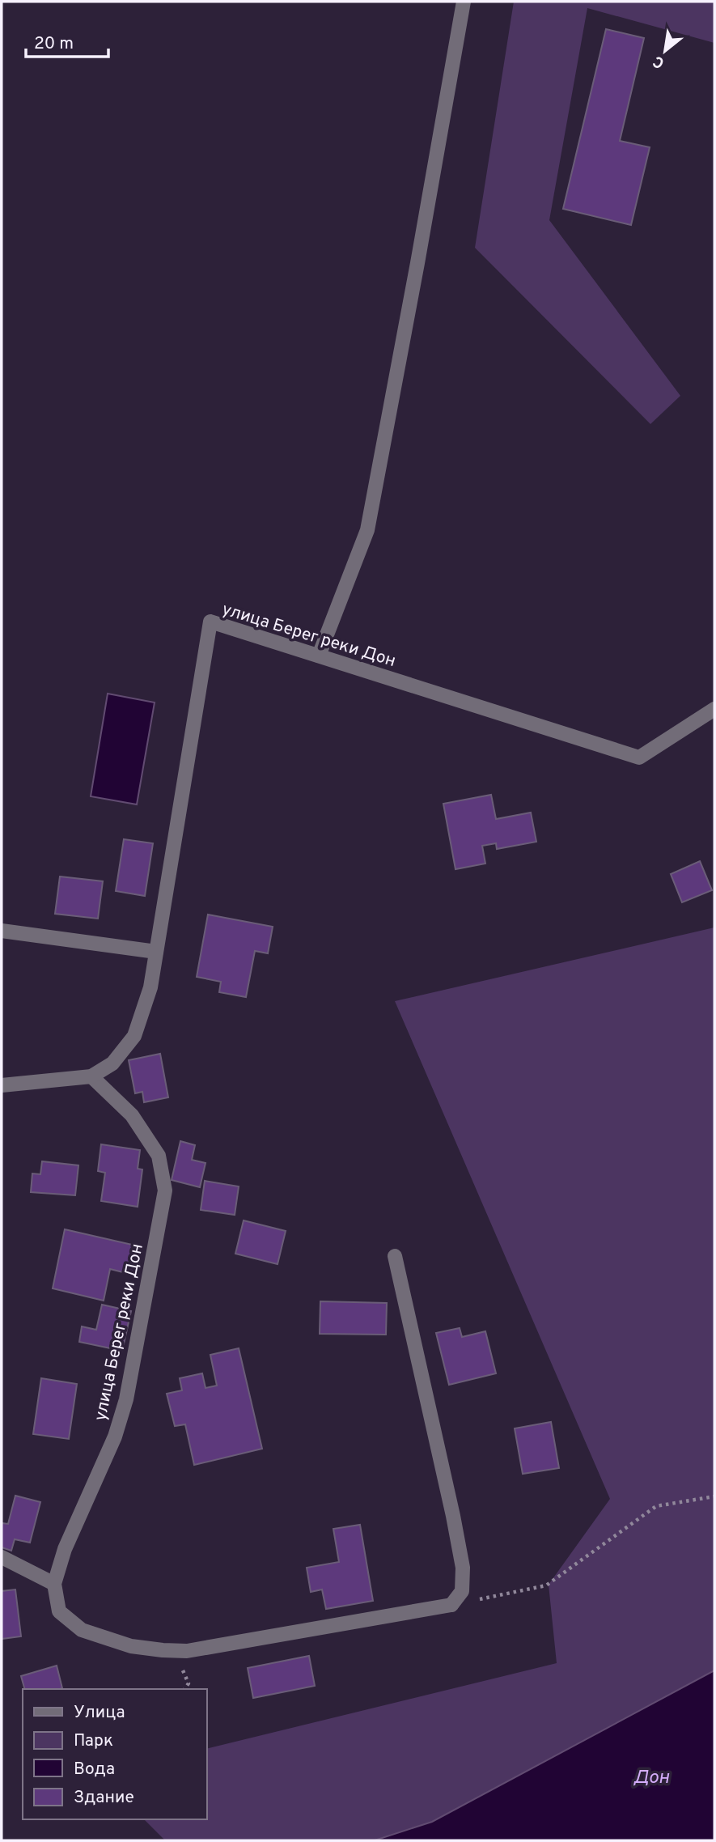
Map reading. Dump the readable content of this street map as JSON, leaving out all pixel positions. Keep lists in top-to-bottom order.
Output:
{
  "streets": {
    "street": ["улица Берег реки Дон"]
  },
  "water": ["Дон"],
  "legend": [
    "Улица",
    "Парк",
    "Вода",
    "Здание"
  ],
  "scale_bar": "20 m",
  "north": "bottom left"
}
